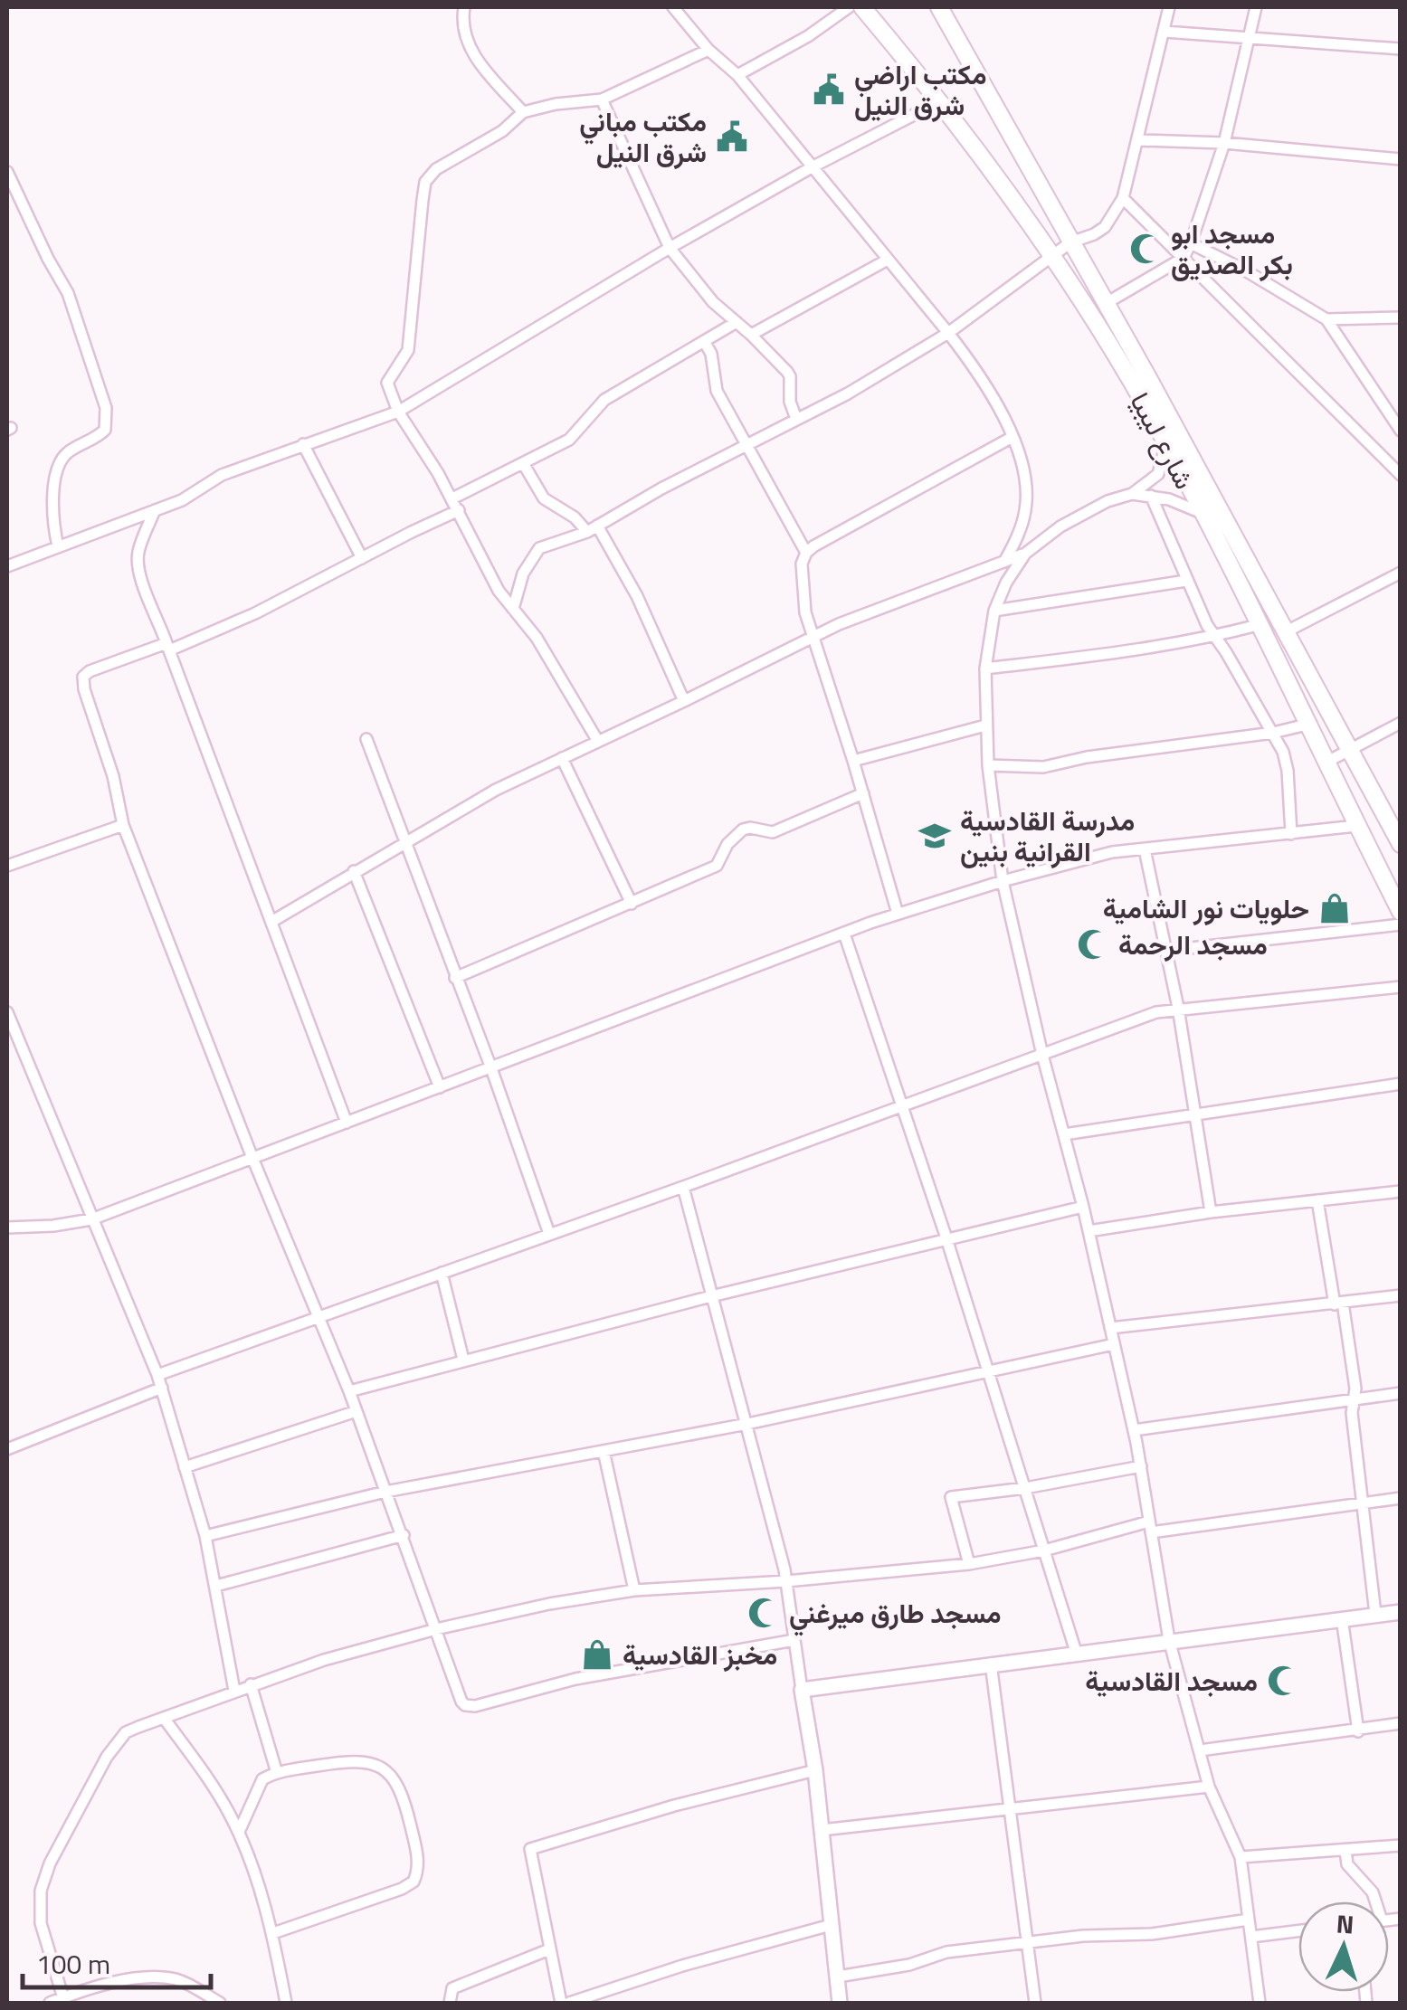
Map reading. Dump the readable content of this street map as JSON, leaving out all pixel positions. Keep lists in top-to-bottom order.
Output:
{
  "streets": {
    "main road": ["شارع ليبيا"]
  },
  "places": {
    "public building": ["مكتب اراضي شرق النيل", "مكتب مباني شرق النيل"],
    "mosque": [
      "مسجد ابو بكر الصديق",
      "مسجد الرحمة",
      "مسجد طارق ميرغني",
      "مسجد القادسية"
    ],
    "school or university": ["مدرسة القادسية القرانية بنين"],
    "shop": ["حلويات نور الشامية", "مخبز القادسية"]
  },
  "scale_bar": "100 m",
  "north": "top"
}
